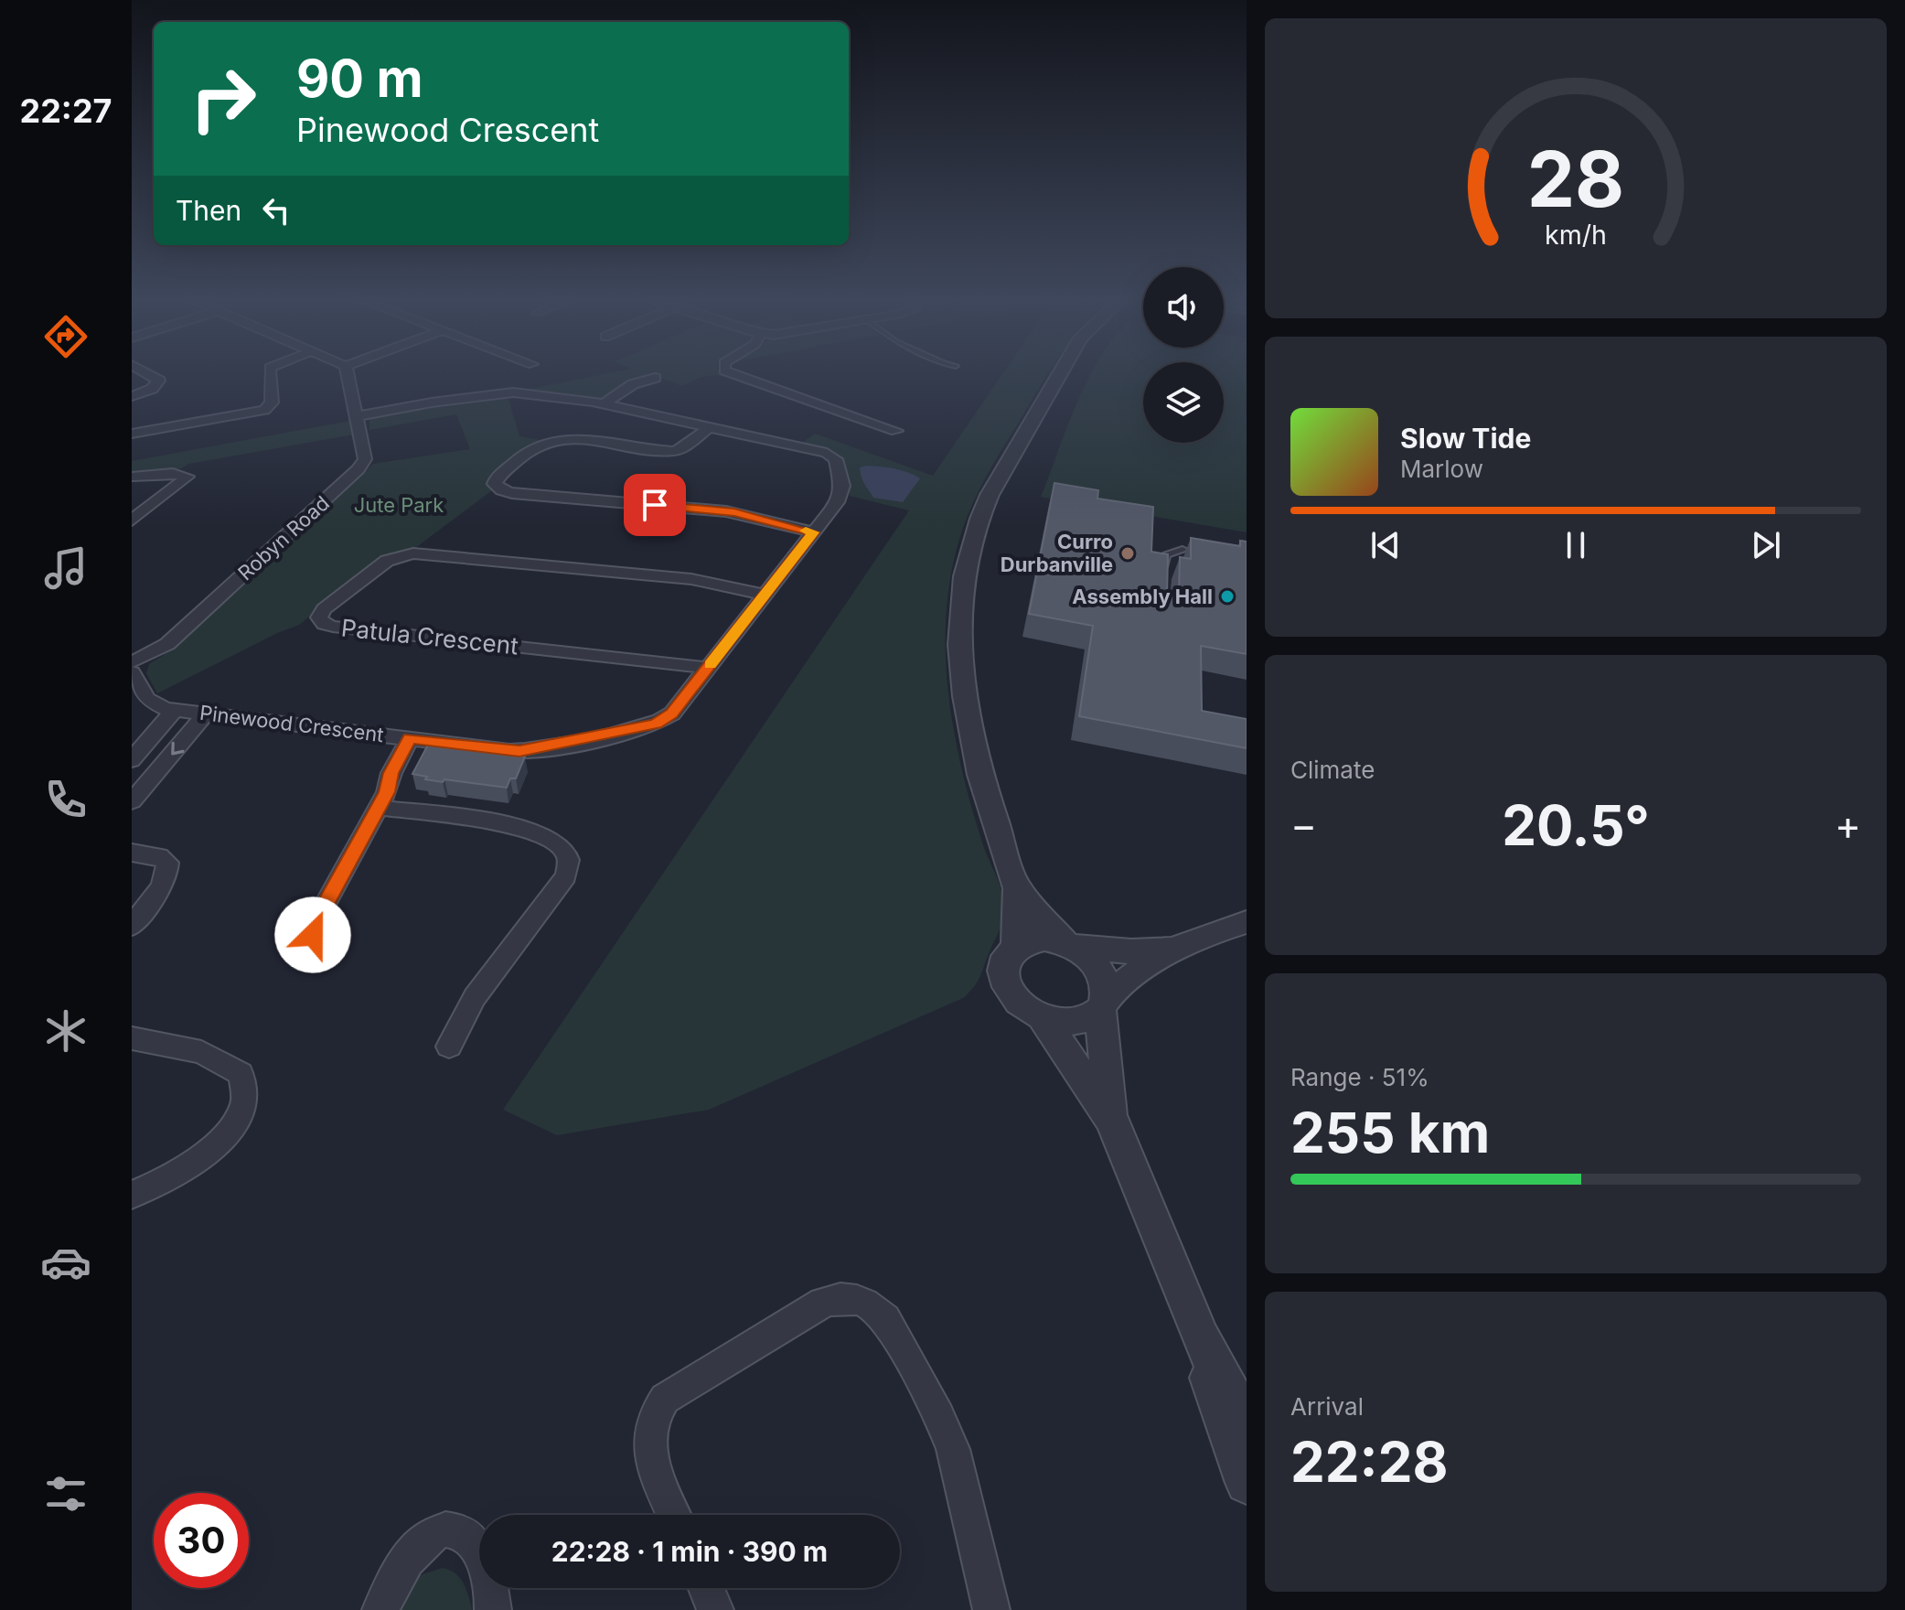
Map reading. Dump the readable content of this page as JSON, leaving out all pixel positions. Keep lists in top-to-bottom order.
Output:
{
  "streets": {
    "street": ["Robyn Road", "Patula Crescent", "Pinewood Crescent"]
  },
  "crossings": [
    ["Robyn Road", "Pinewood Crescent"],
    ["Patula Crescent", "Pinewood Crescent"]
  ],
  "parks": ["Jute Park"],
  "places": ["Curro Durbanville", "Assembly Hall"],
  "page": {
    "tabs": "22:27",
    "turn": ["90 m", "Pinewood Crescent"],
    "then": "Then",
    "song": ["Slow Tide", "Marlow"],
    "tile": [
      "Climate",
      ["Range · 51%", "255 km"],
      ["Arrival", "22:28"]
    ],
    "heat": ["−", "20.5°", "+"],
    "limit": "30",
    "trip": "22:28 · 1 min · 390 m",
    "gauge": ["28", "km/h"]
  }
}
